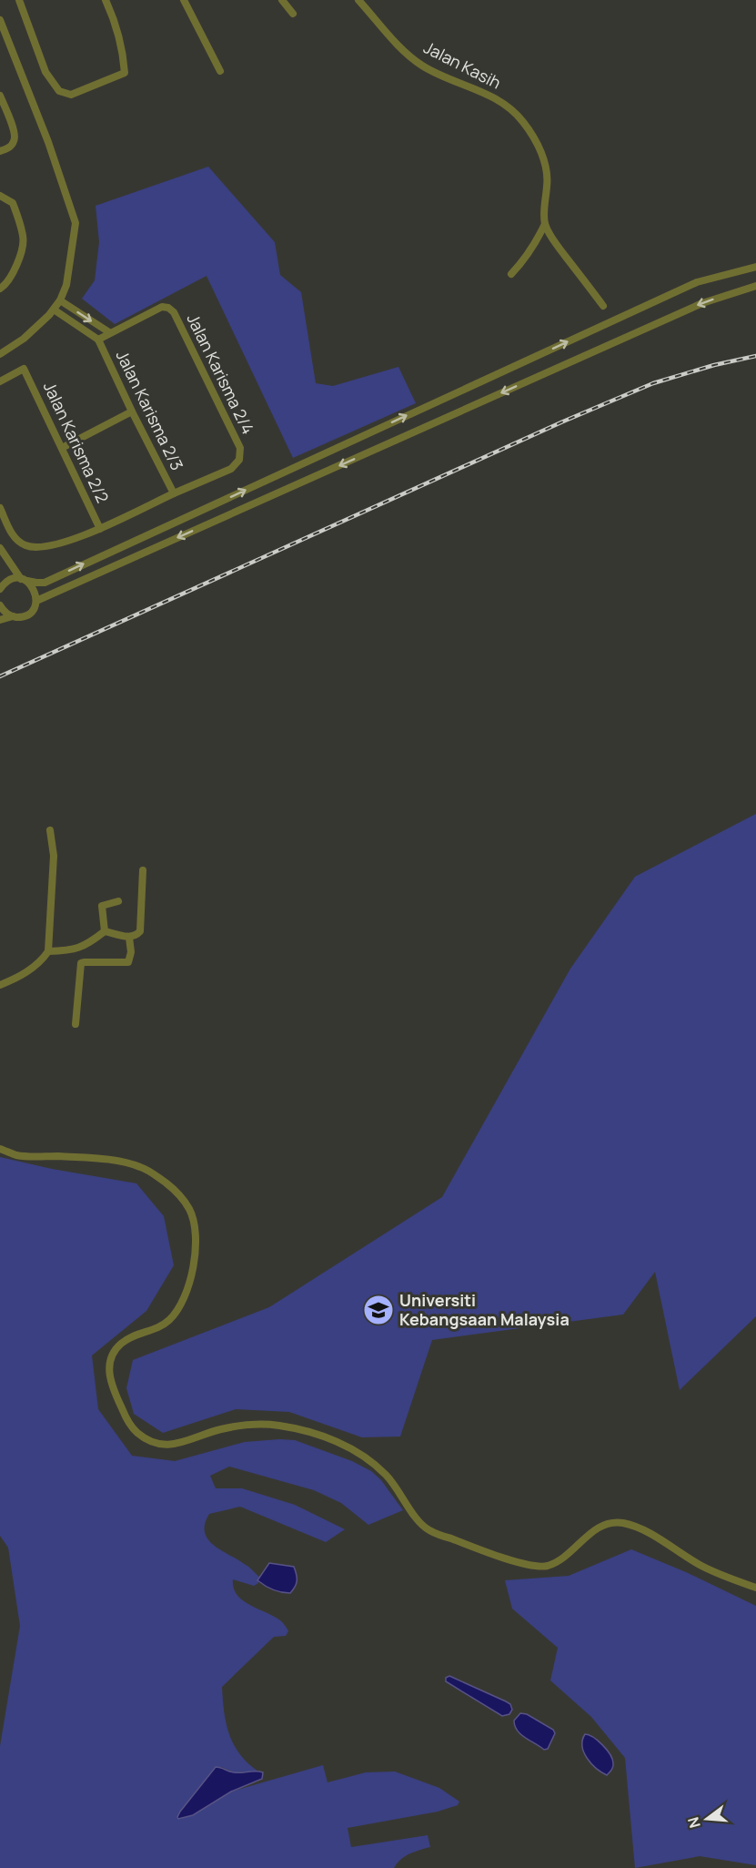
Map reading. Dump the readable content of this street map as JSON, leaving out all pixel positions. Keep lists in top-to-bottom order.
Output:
{
  "streets": {
    "street": [
      "Jalan Kasih",
      "Jalan Karisma 2/4",
      "Jalan Karisma 2/3",
      "Jalan Karisma 2/2"
    ]
  },
  "crossings": [
    ["Jalan Karisma 2/4", "Jalan Karisma 2/3"]
  ],
  "places": {
    "school or university": ["Universiti Kebangsaan Malaysia"]
  },
  "north": "left"
}
